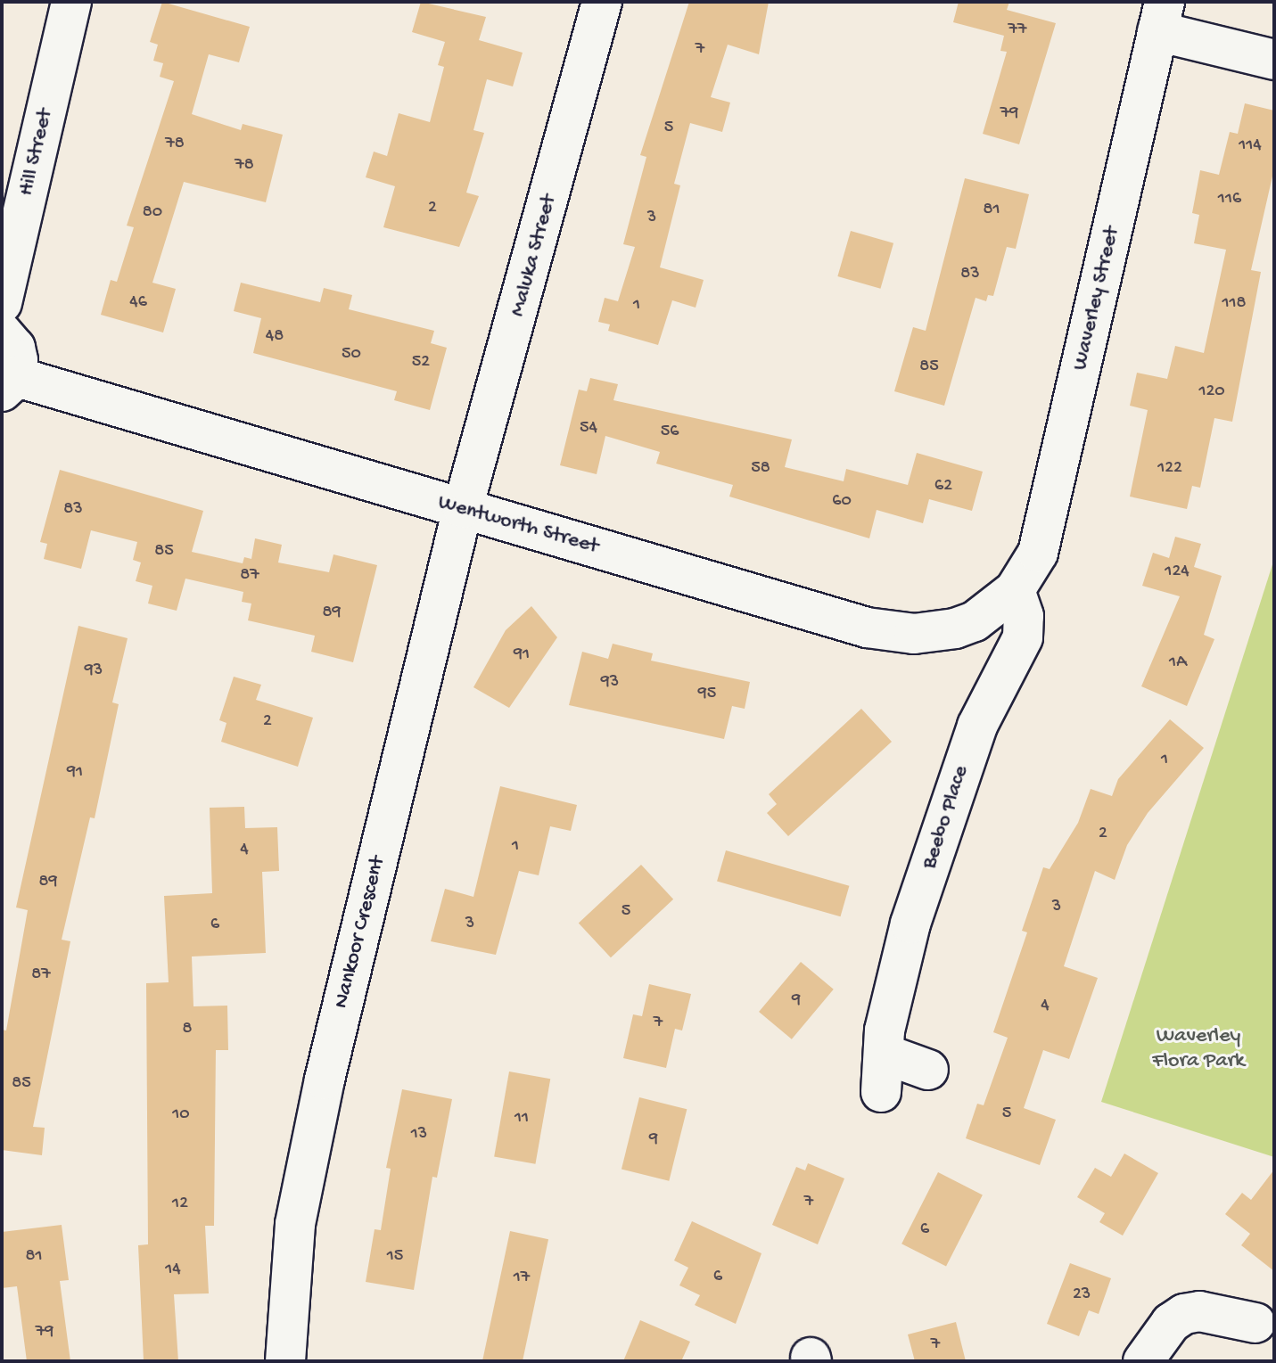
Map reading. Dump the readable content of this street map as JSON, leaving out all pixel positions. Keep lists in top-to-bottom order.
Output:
{
  "streets": {
    "street": [
      "Hill Street",
      "Maluka Street",
      "Waverley Street",
      "Wentworth Street",
      "Beebo Place",
      "Nankoor Crescent"
    ]
  },
  "crossings": [
    ["Maluka Street", "Wentworth Street"],
    ["Maluka Street", "Nankoor Crescent"],
    ["Waverley Street", "Wentworth Street"],
    ["Waverley Street", "Beebo Place"],
    ["Wentworth Street", "Beebo Place"],
    ["Wentworth Street", "Nankoor Crescent"]
  ],
  "parks": ["Waverley Flora Park"],
  "house_numbers": [
    "77",
    "7",
    "79",
    "5",
    "78",
    "114",
    "78",
    "116",
    "2",
    "81",
    "80",
    "3",
    "83",
    "46",
    "118",
    "1",
    "48",
    "50",
    "52",
    "85",
    "120",
    "54",
    "56",
    "58",
    "122",
    "62",
    "60",
    "83",
    "85",
    "124",
    "87",
    "89",
    "91",
    "1A",
    "93",
    "93",
    "95",
    "2",
    "1",
    "91",
    "2",
    "1",
    "4",
    "89",
    "3",
    "5",
    "3",
    "6",
    "87",
    "9",
    "4",
    "7",
    "8",
    "85",
    "5",
    "10",
    "11",
    "13",
    "9",
    "7",
    "12",
    "6",
    "81",
    "15",
    "14",
    "6",
    "17",
    "23",
    "79",
    "7"
  ]
}
